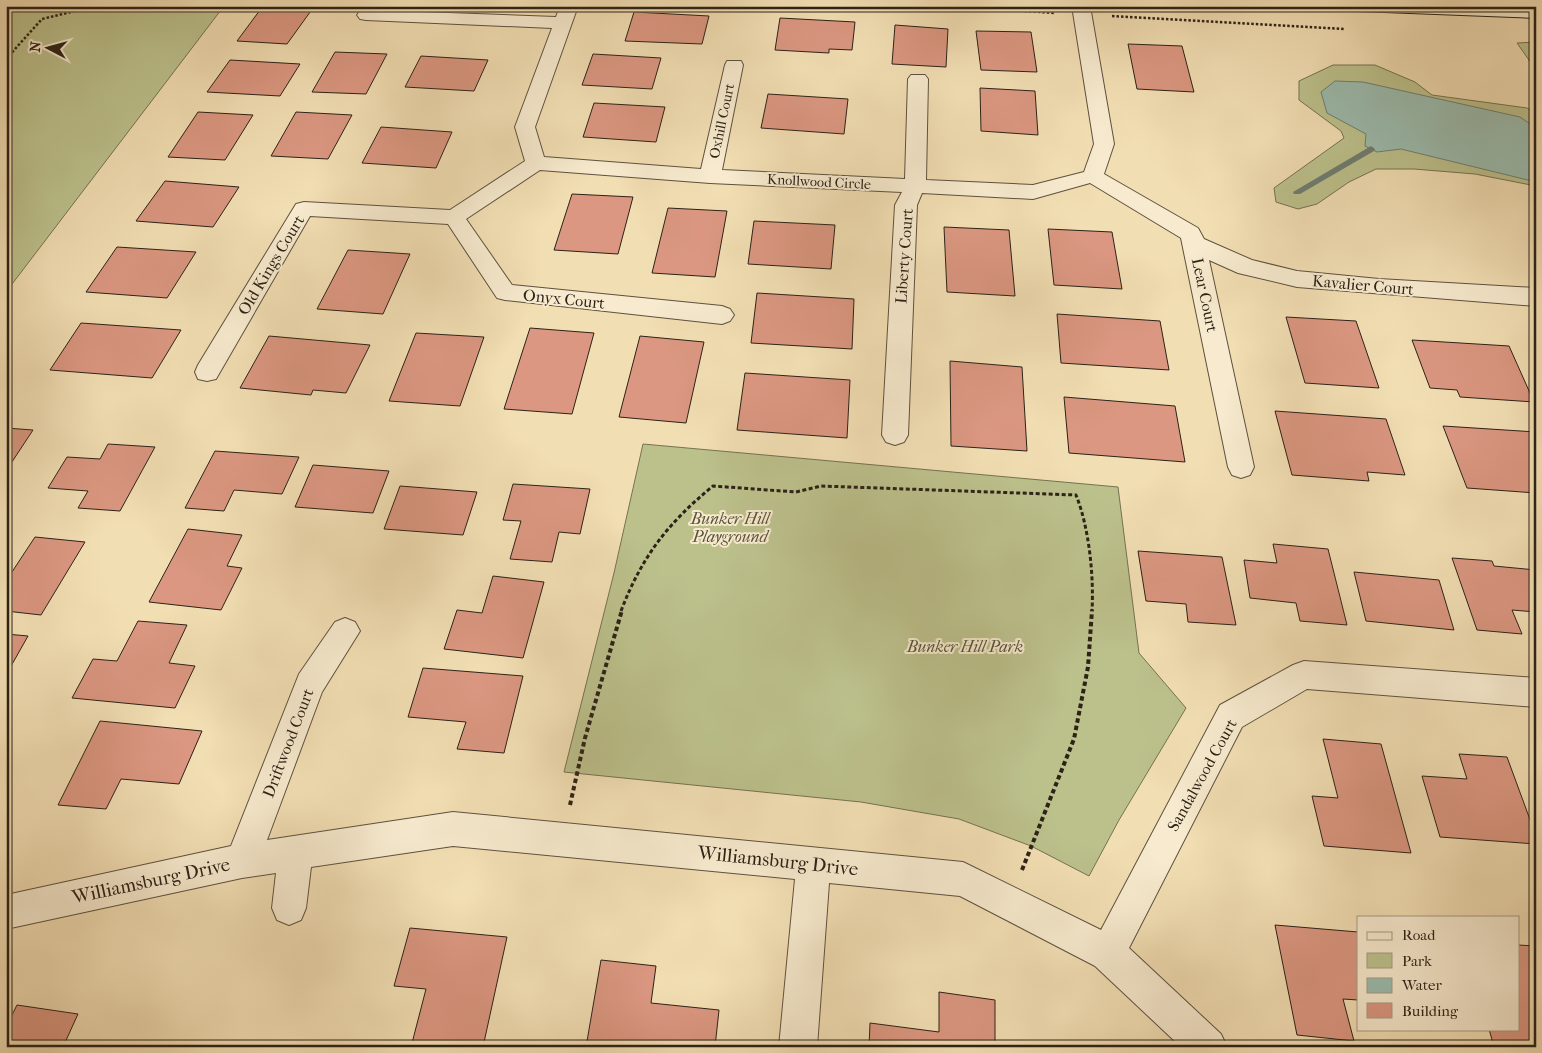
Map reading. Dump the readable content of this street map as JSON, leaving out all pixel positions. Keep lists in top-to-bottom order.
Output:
{
  "streets": {
    "street": [
      "Oxhill Court",
      "Knollwood Circle",
      "Liberty Court",
      "Old Kings Court",
      "Kavalier Court",
      "Lear Court",
      "Onyx Court",
      "Driftwood Court",
      "Sandalwood Court",
      "Williamsburg Drive"
    ]
  },
  "crossings": [
    ["Oxhill Court", "Knollwood Circle"],
    ["Knollwood Circle", "Liberty Court"],
    ["Knollwood Circle", "Lear Court"],
    ["Old Kings Court", "Onyx Court"],
    ["Kavalier Court", "Lear Court"],
    ["Driftwood Court", "Williamsburg Drive"],
    ["Sandalwood Court", "Williamsburg Drive"]
  ],
  "parks": ["Bunker Hill Playground", "Bunker Hill Park"],
  "legend": [
    "Road",
    "Park",
    "Water",
    "Building"
  ],
  "north": "left"
}
